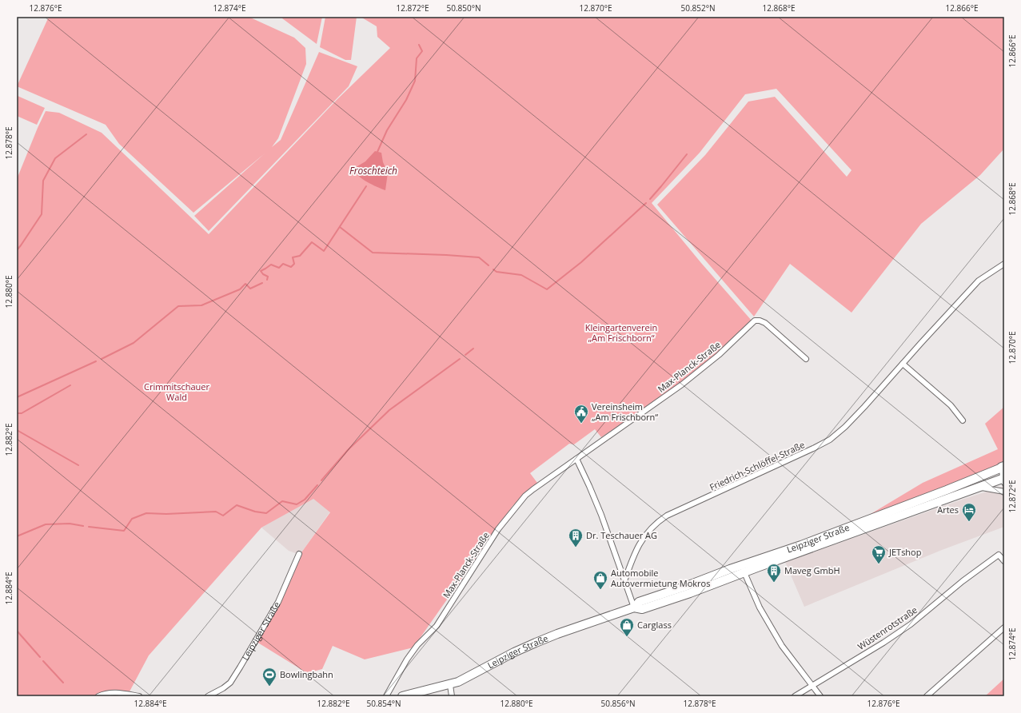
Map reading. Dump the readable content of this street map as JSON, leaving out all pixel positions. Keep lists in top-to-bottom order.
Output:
{
  "streets": {
    "main road": ["Leipziger Straße"],
    "street": ["Max-Planck-Straße", "Friedrich-Schlöffel-Straße", "Wüstenrotstraße"]
  },
  "water": ["Froschteich"],
  "parks": ["Kleingartenverein „Am Frischborn“", "Crimmitschauer Wald"],
  "places": {
    "public building": ["Vereinsheim „Am Frischborn“"],
    "hotel": ["Artes"],
    "building": ["Dr. Teschauer AG", "Maveg GmbH"],
    "supermarket": ["JETshop"],
    "shop": ["Automobile Autovermietung Mokros", "Carglass"],
    "sports": ["Bowlingbahn"]
  },
  "coordinates": [
    "12.876°E",
    "12.874°E",
    "12.872°E",
    "50.850°N",
    "12.870°E",
    "50.852°N",
    "12.868°E",
    "12.866°E",
    "12.878°E",
    "12.880°E",
    "12.882°E",
    "12.884°E",
    "50.854°N",
    "50.856°N"
  ]
}
